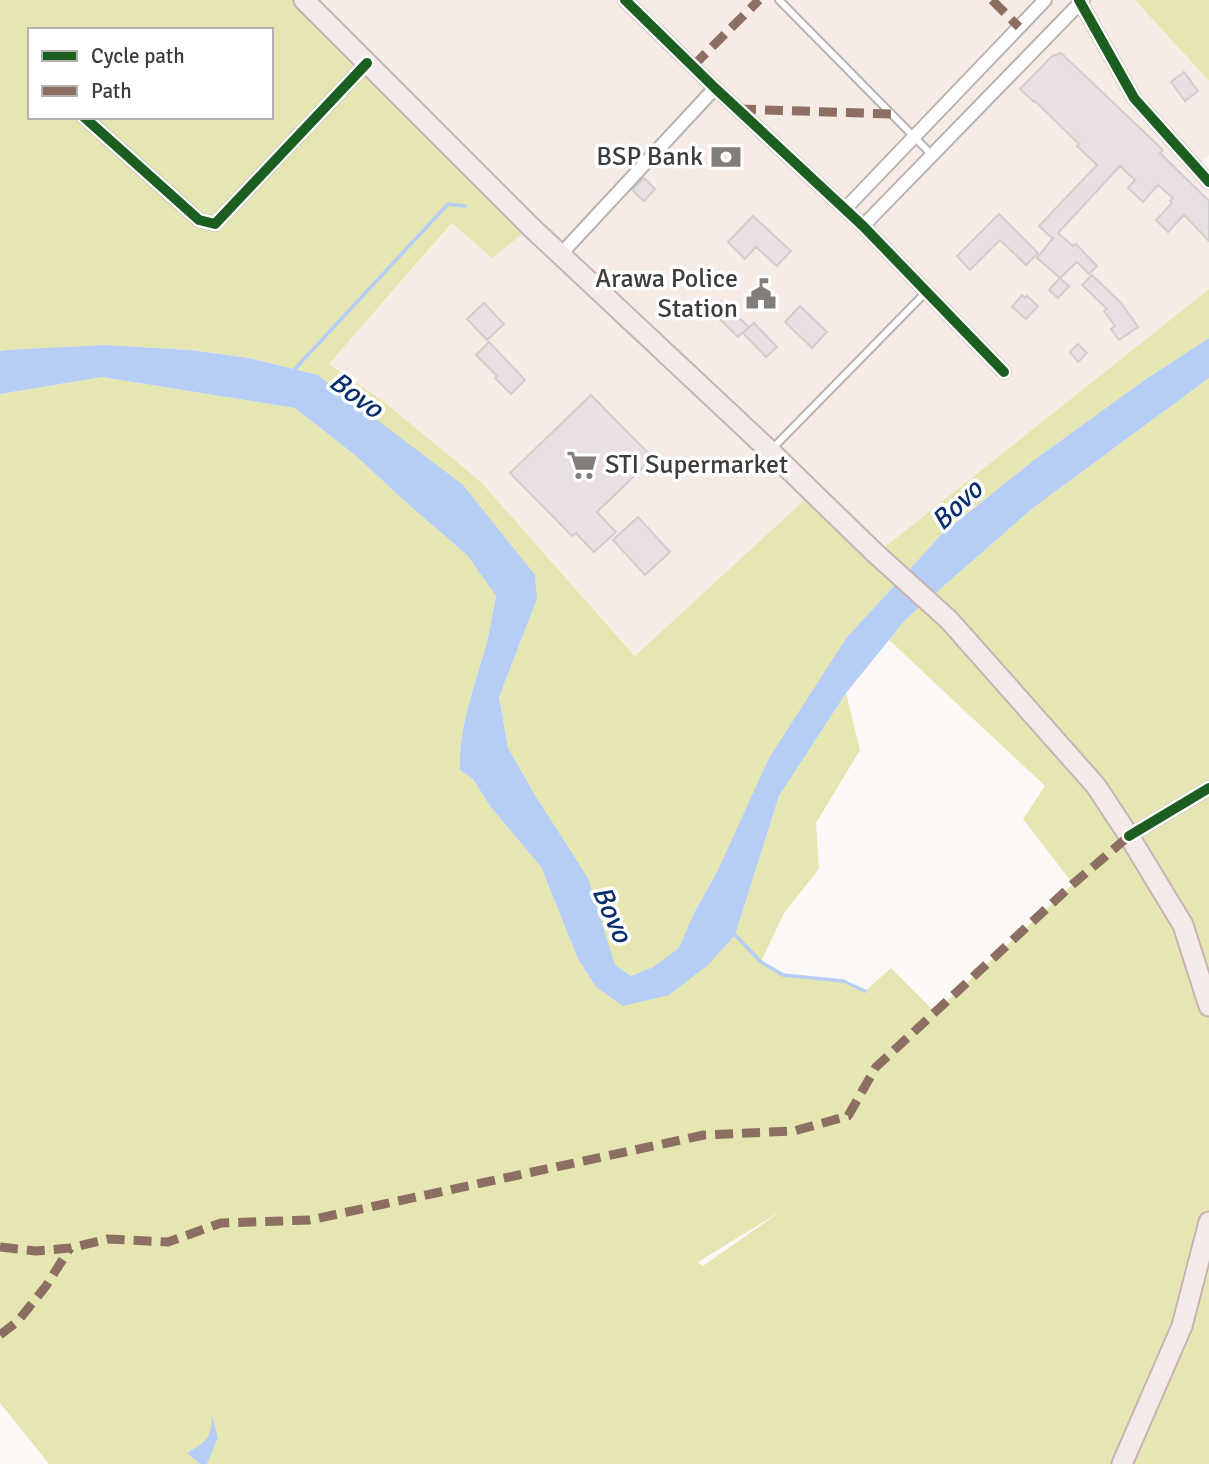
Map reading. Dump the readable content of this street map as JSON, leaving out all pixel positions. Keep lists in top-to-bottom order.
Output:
{
  "water": ["Bovo"],
  "places": {
    "bank": ["BSP Bank"],
    "public building": ["Arawa Police Station"],
    "supermarket": ["STI Supermarket"]
  },
  "legend": ["Cycle path", "Path"]
}
